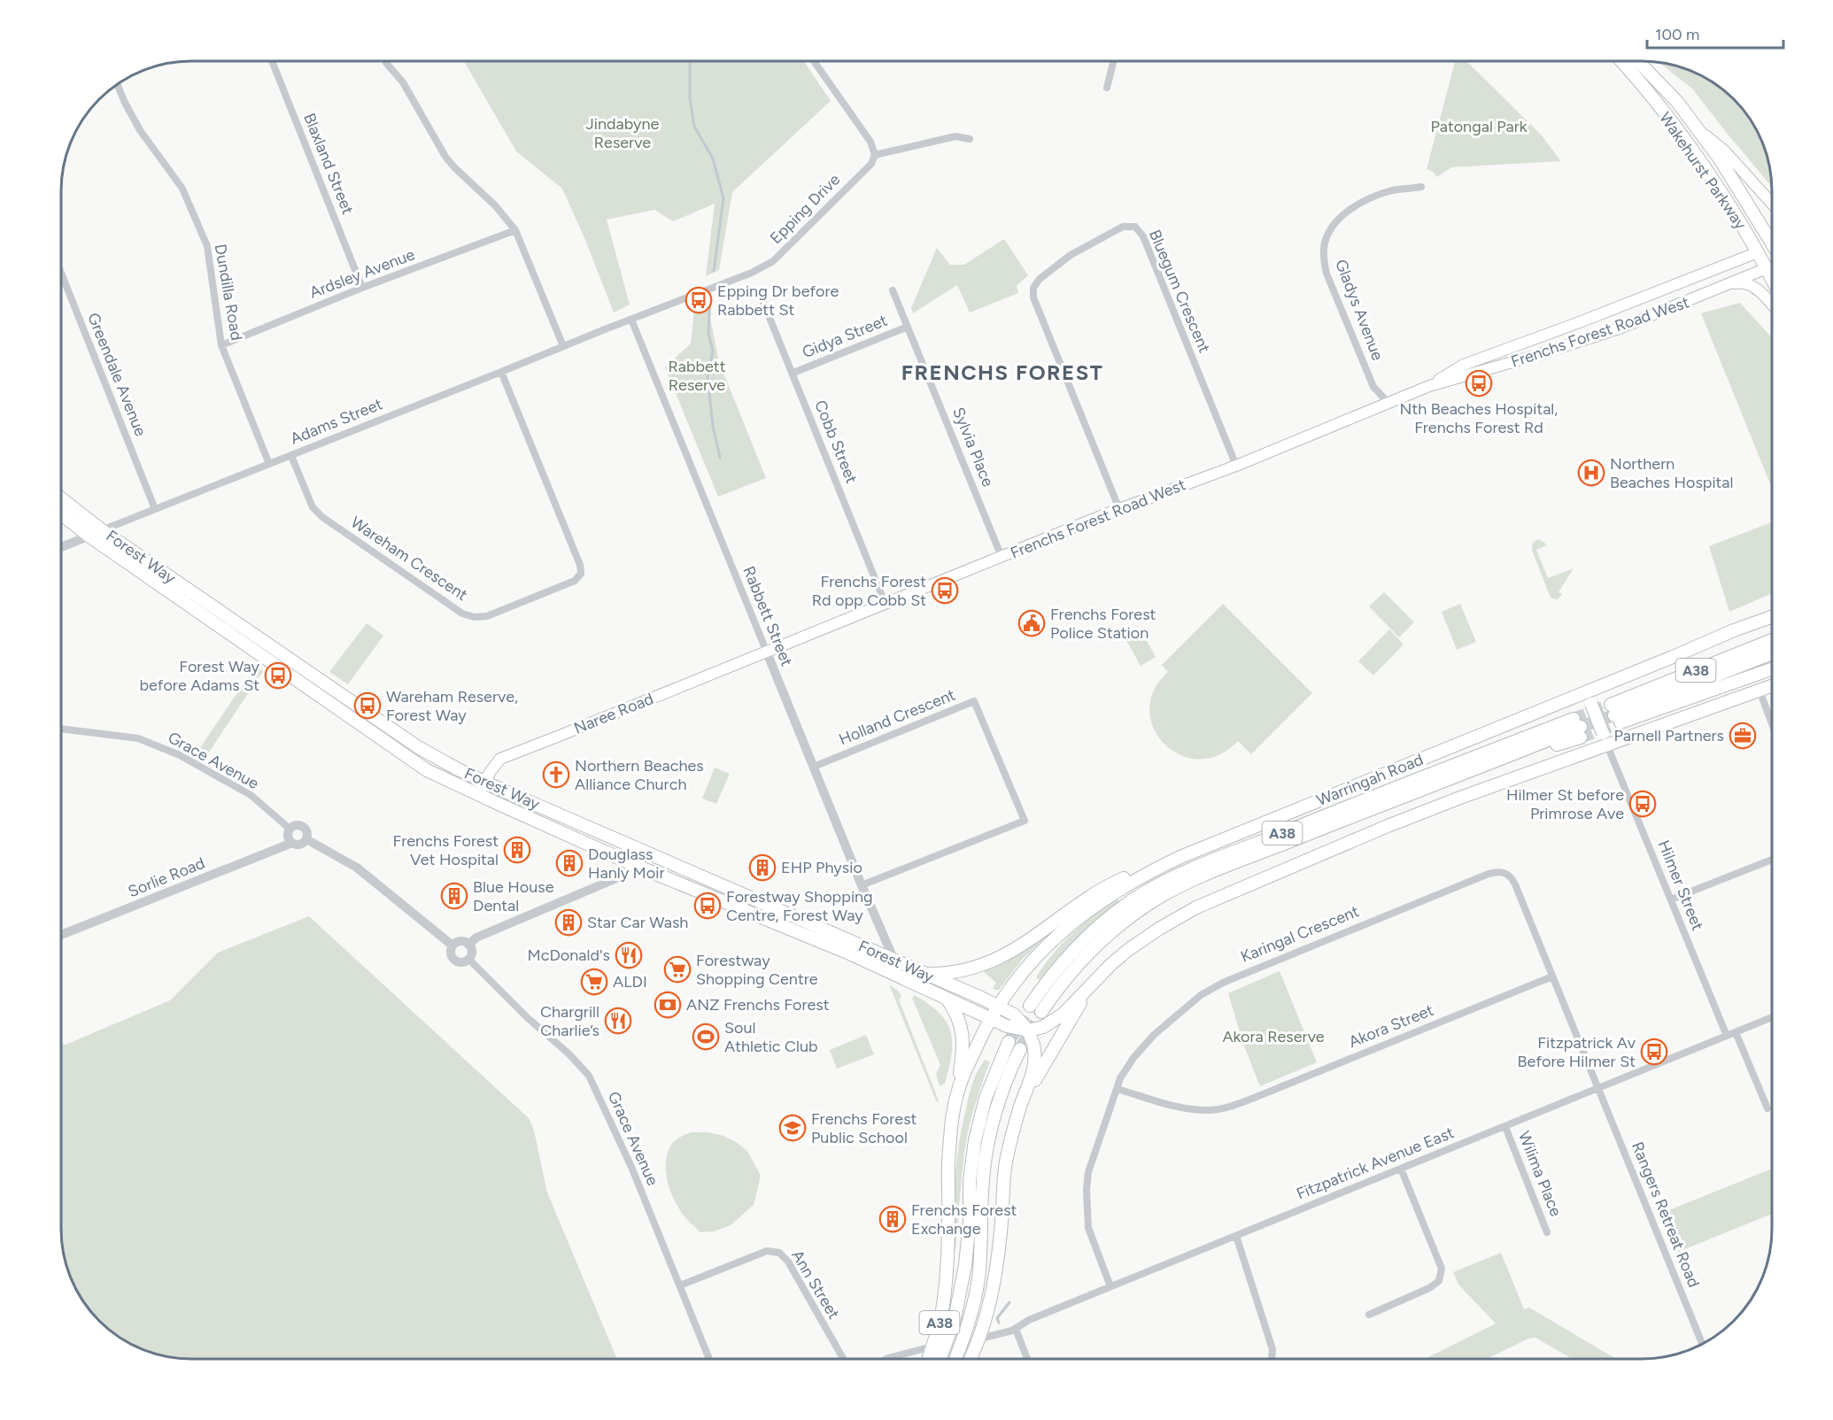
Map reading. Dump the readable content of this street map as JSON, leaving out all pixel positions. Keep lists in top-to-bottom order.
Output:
{
  "streets": {
    "main road": [
      "Wakehurst Parkway",
      "Frenchs Forest Road West",
      "Forest Way",
      "A38",
      "Naree Road",
      "Warringah Road"
    ],
    "street": [
      "Blaxland Street",
      "Epping Drive",
      "Ardsley Avenue",
      "Bluegum Crescent",
      "Dundilla Road",
      "Gladys Avenue",
      "Gidya Street",
      "Greendale Avenue",
      "Adams Street",
      "Cobb Street",
      "Sylvia Place",
      "Wareham Crescent",
      "Rabbett Street",
      "Holland Crescent",
      "Grace Avenue",
      "Sorlie Road",
      "Hilmer Street",
      "Karingal Crescent",
      "Akora Street",
      "Fitzpatrick Avenue East",
      "Wilima Place",
      "Rangers Retreat Road",
      "Ann Street"
    ]
  },
  "crossings": [
    ["Blaxland Street", "Ardsley Avenue"],
    ["Wakehurst Parkway", "Frenchs Forest Road West"],
    ["Epping Drive", "Adams Street"],
    ["Epping Drive", "Rabbett Street"],
    ["Ardsley Avenue", "Dundilla Road"],
    ["Bluegum Crescent", "Frenchs Forest Road West"],
    ["Dundilla Road", "Adams Street"],
    ["Gladys Avenue", "Frenchs Forest Road West"],
    ["Frenchs Forest Road West", "Cobb Street"],
    ["Frenchs Forest Road West", "Sylvia Place"],
    ["Frenchs Forest Road West", "Rabbett Street"],
    ["Frenchs Forest Road West", "Naree Road"],
    ["Gidya Street", "Cobb Street"],
    ["Gidya Street", "Sylvia Place"],
    ["Greendale Avenue", "Adams Street"],
    ["Adams Street", "Forest Way"],
    ["Adams Street", "Wareham Crescent"],
    ["Adams Street", "Rabbett Street"],
    ["Forest Way", "Rabbett Street"],
    ["Forest Way", "Naree Road"],
    ["Forest Way", "Warringah Road"],
    ["Rabbett Street", "Naree Road"],
    ["Rabbett Street", "Holland Crescent"],
    ["A38", "Hilmer Street"],
    ["A38", "Fitzpatrick Avenue East"],
    ["Grace Avenue", "Sorlie Road"],
    ["Grace Avenue", "Ann Street"],
    ["Hilmer Street", "Fitzpatrick Avenue East"],
    ["Karingal Crescent", "Akora Street"],
    ["Karingal Crescent", "Fitzpatrick Avenue East"],
    ["Karingal Crescent", "Rangers Retreat Road"],
    ["Fitzpatrick Avenue East", "Wilima Place"],
    ["Fitzpatrick Avenue East", "Rangers Retreat Road"]
  ],
  "districts": ["FRENCHS FOREST"],
  "parks": [
    "Jindabyne Reserve",
    "Patongal Park",
    "Rabbett Reserve",
    "Akora Reserve"
  ],
  "places": {
    "bus stop": [
      "Epping Dr before Rabbett St",
      "Nth Beaches Hospital, Frenchs Forest Rd",
      "Frenchs Forest Rd opp Cobb St",
      "Forest Way before Adams St",
      "Wareham Reserve, Forest Way",
      "Hilmer St before Primrose Ave",
      "Forestway Shopping Centre, Forest Way",
      "Fitzpatrick Av Before Hilmer St"
    ],
    "hospital": ["Northern Beaches Hospital"],
    "public building": ["Frenchs Forest Police Station"],
    "office": ["Parnell Partners"],
    "church": ["Northern Beaches Alliance Church"],
    "building": [
      "Frenchs Forest Vet Hospital",
      "Douglass Hanly Moir",
      "EHP Physio",
      "Blue House Dental",
      "Star Car Wash",
      "Frenchs Forest Exchange"
    ],
    "restaurant": ["McDonald's", "Chargrill Charlie’s"],
    "supermarket": ["Forestway Shopping Centre", "ALDI"],
    "bank": ["ANZ Frenchs Forest"],
    "sports": ["Soul Athletic Club"],
    "school or university": ["Frenchs Forest Public School"]
  },
  "scale_bar": "100 m"
}
